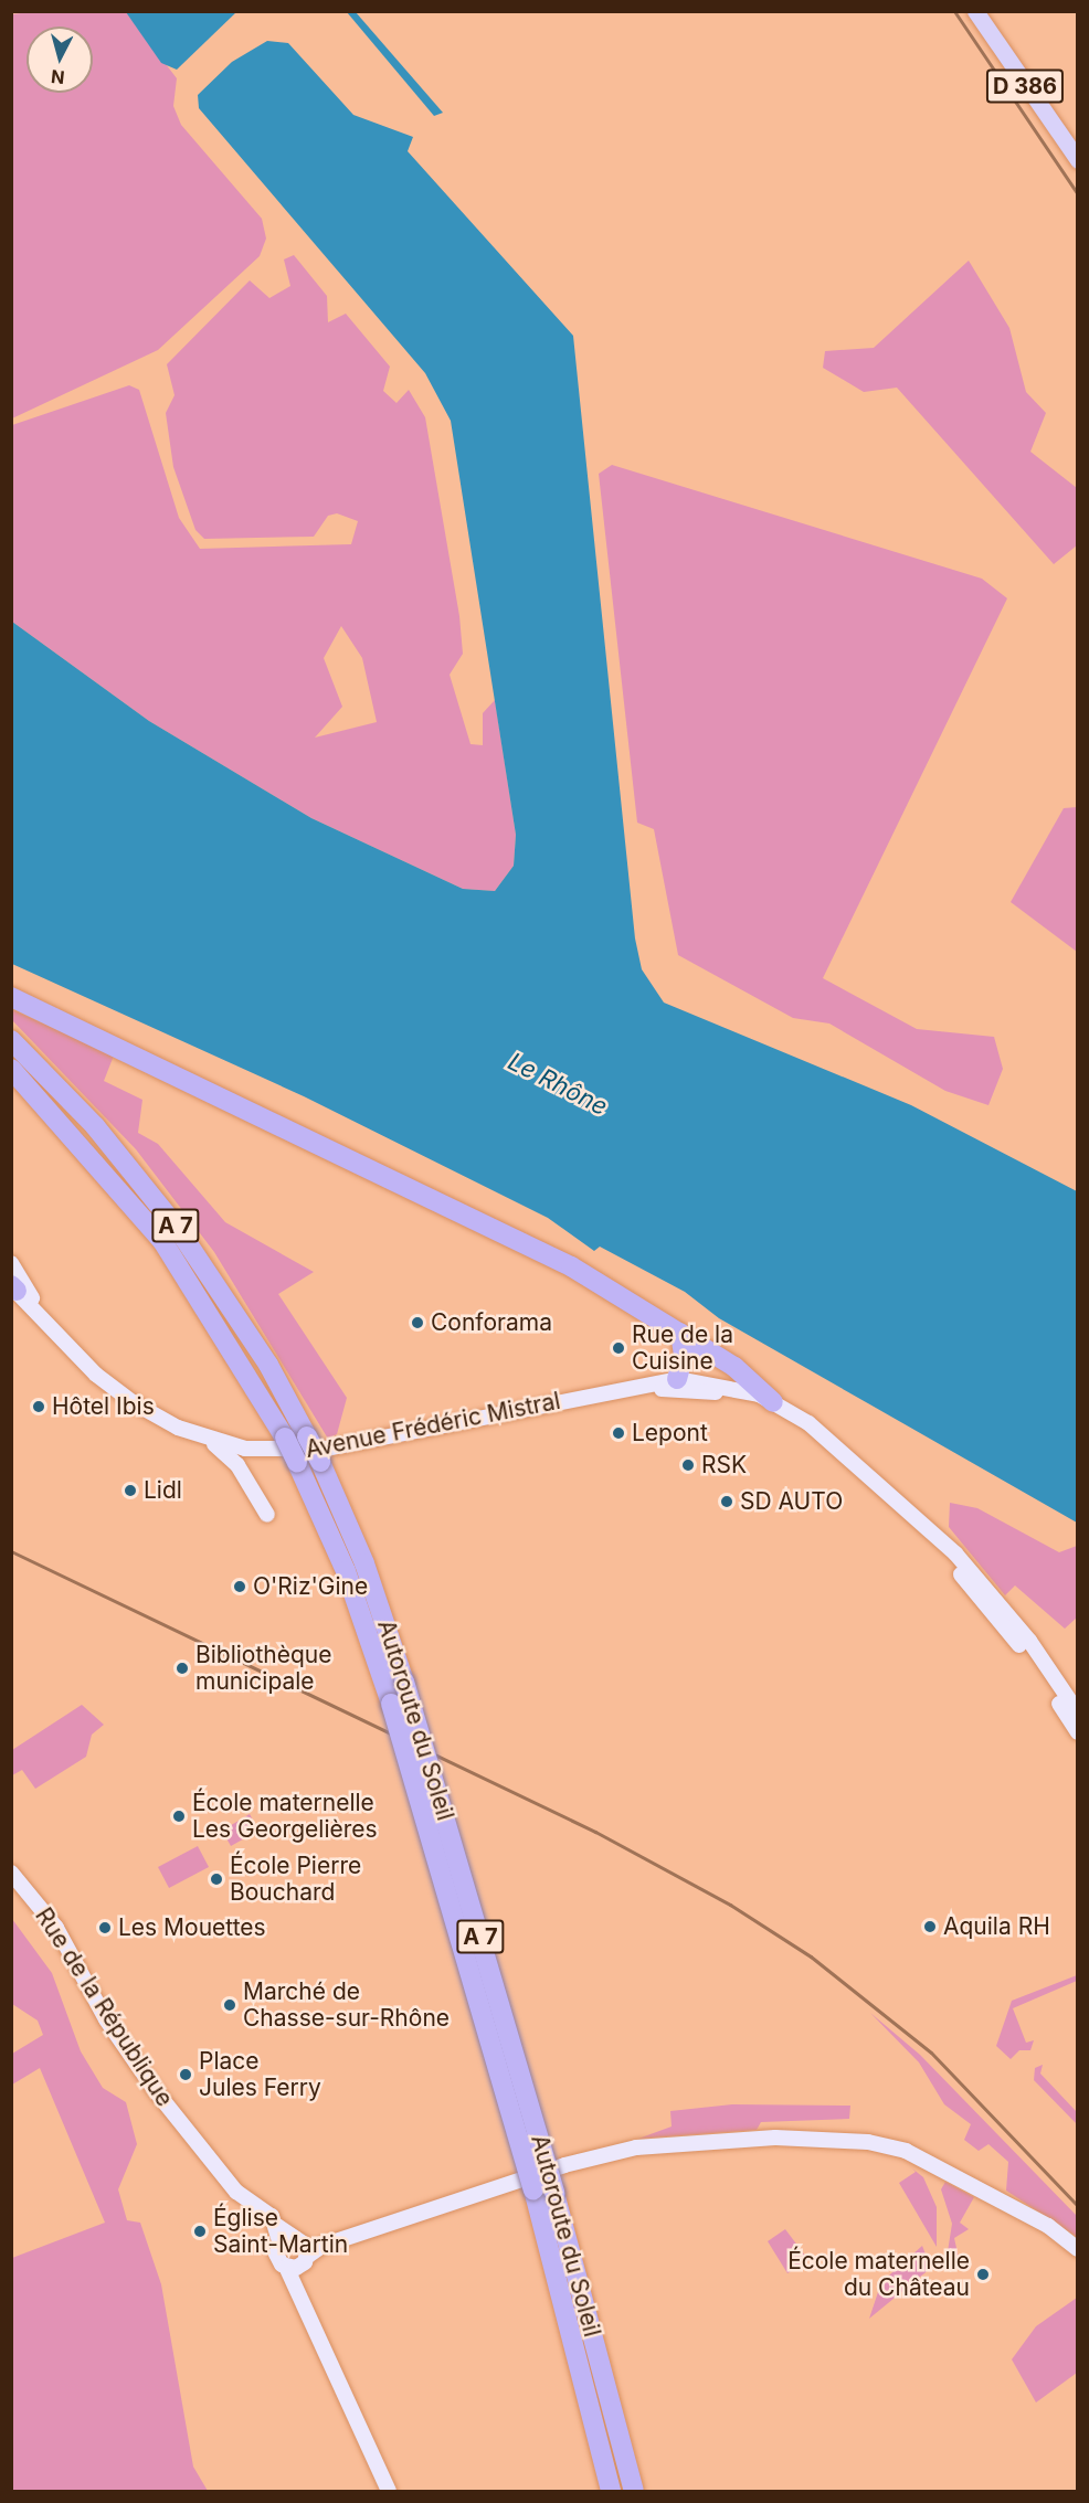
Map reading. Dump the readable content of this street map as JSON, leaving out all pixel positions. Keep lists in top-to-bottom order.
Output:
{
  "streets": {
    "highway": ["A 7", "Autoroute du Soleil"],
    "main road": ["D 386", "Avenue Frédéric Mistral", "Rue de la République"]
  },
  "water": ["Le Rhône"],
  "places": [
    "Conforama",
    "Rue de la Cuisine",
    "Hôtel Ibis",
    "Lepont",
    "RSK",
    "Lidl",
    "SD AUTO",
    "O'Riz'Gine",
    "Bibliothèque municipale",
    "École maternelle Les Georgelières",
    "École Pierre Bouchard",
    "Aquila RH",
    "Les Mouettes",
    "Marché de Chasse-sur-Rhône",
    "Place Jules Ferry",
    "Église Saint-Martin",
    "École maternelle du Château"
  ],
  "north": "bottom"
}
